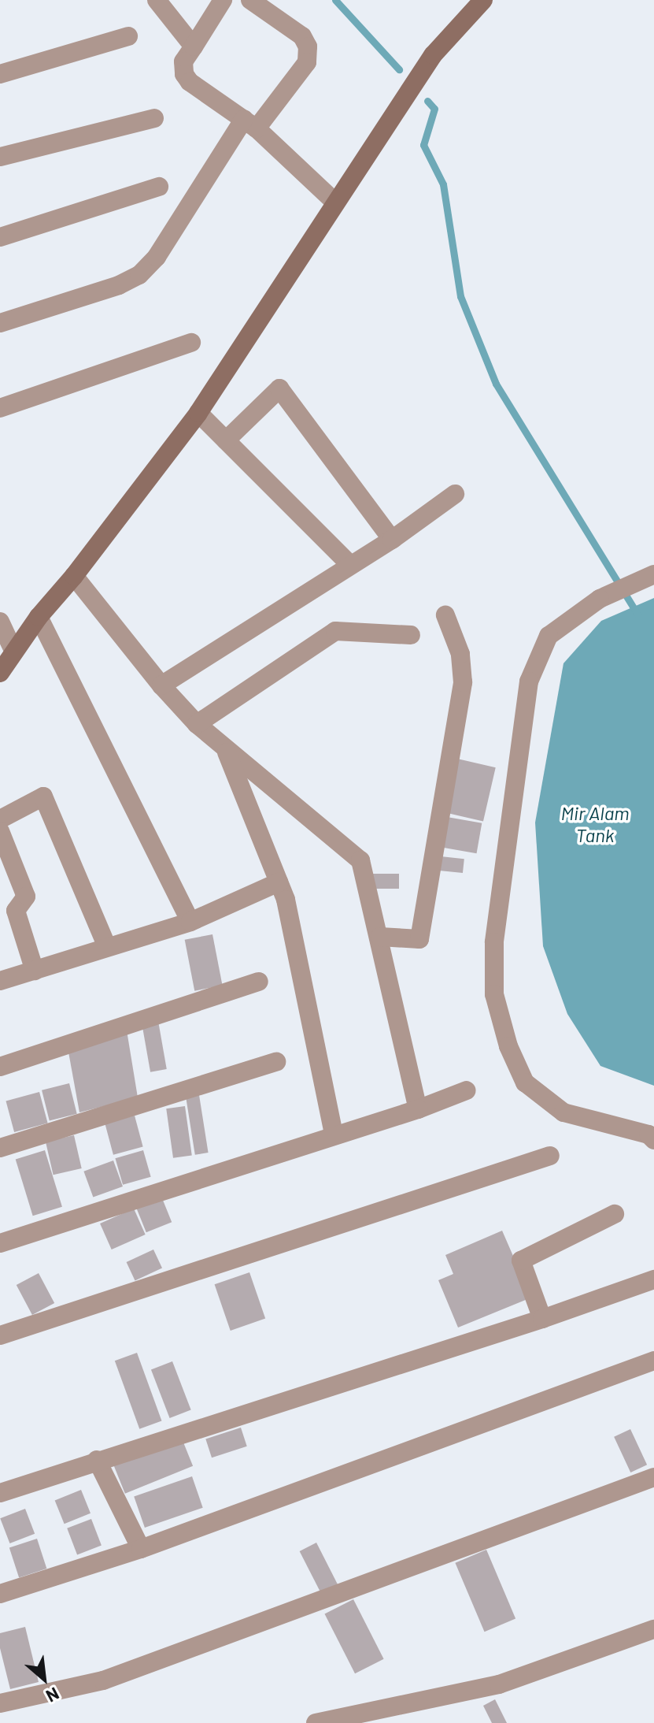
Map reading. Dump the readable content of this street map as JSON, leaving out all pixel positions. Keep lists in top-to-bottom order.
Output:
{
  "water": ["Mir Alam Tank"],
  "north": "bottom right"
}
